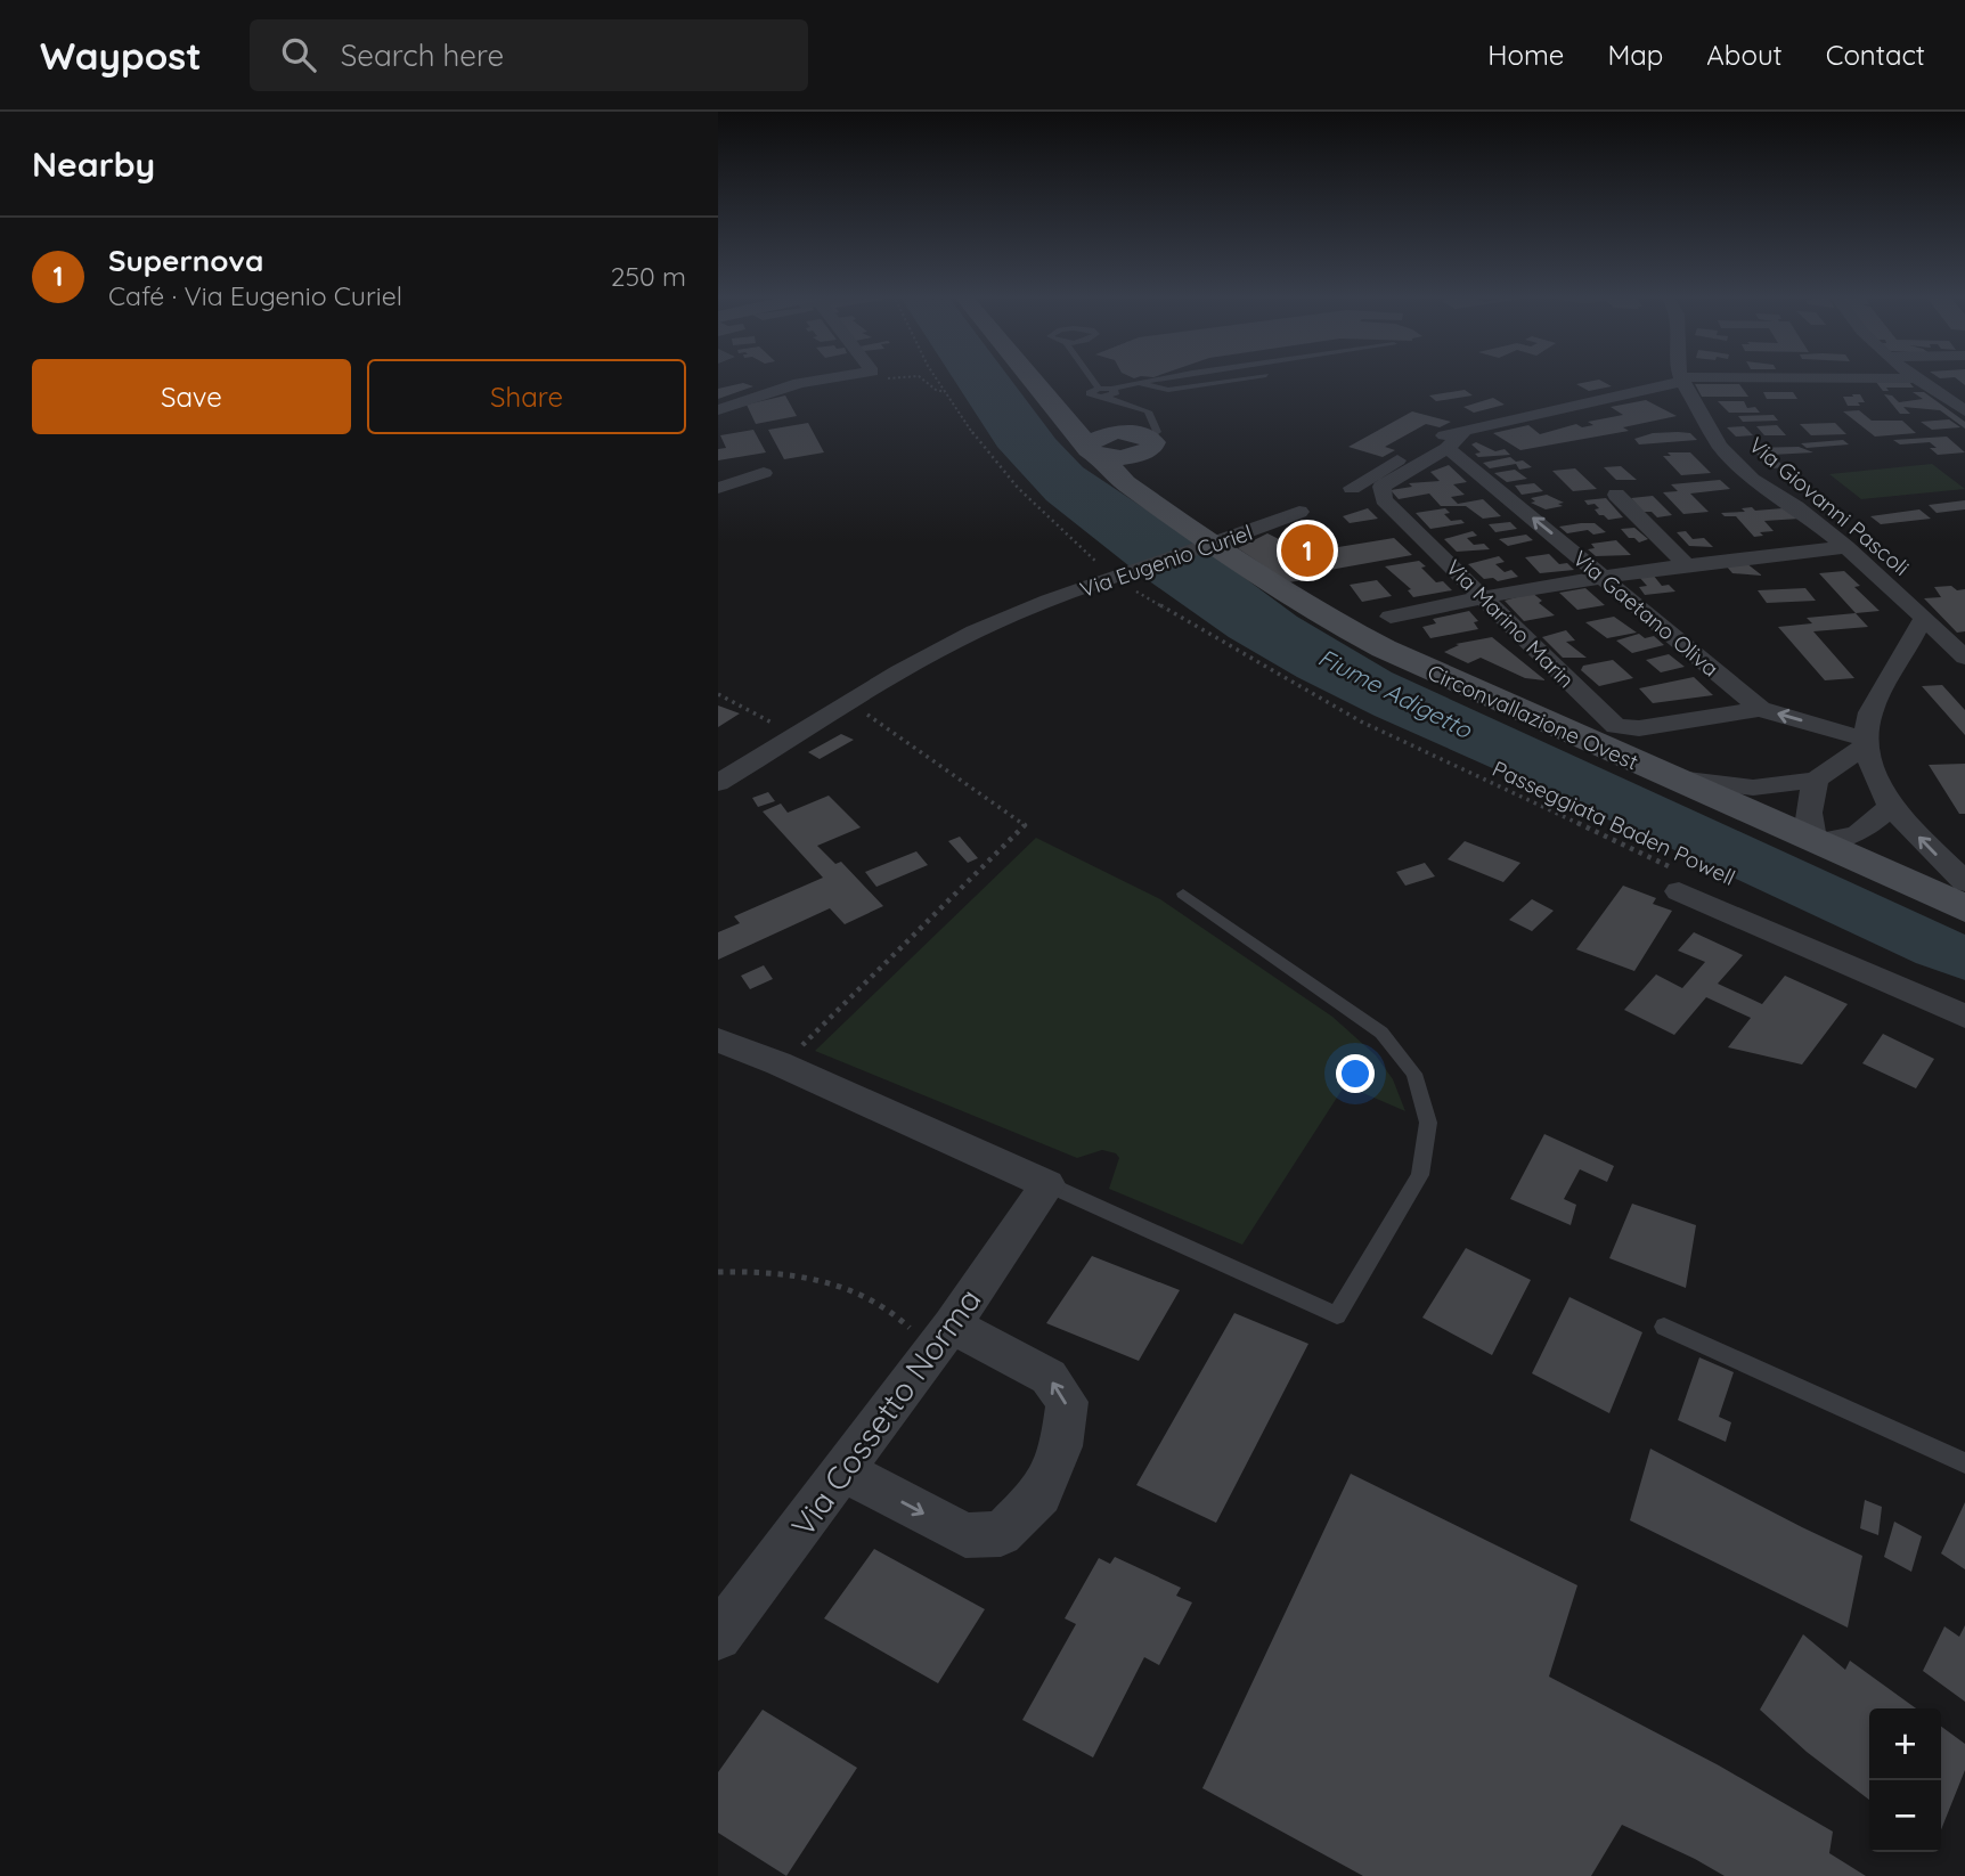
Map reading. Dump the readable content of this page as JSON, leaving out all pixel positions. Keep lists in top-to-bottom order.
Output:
{
  "streets": {
    "main road": ["Circonvallazione Ovest"],
    "street": [
      "Via Giovanni Pascoli",
      "Via Eugenio Curiel",
      "Via Gaetano Oliva",
      "Via Marino Marin",
      "Via Cossetto Norma"
    ],
    "path": ["Passeggiata Baden Powell"]
  },
  "crossings": [
    ["Via Eugenio Curiel", "Circonvallazione Ovest"],
    ["Via Eugenio Curiel", "Passeggiata Baden Powell"],
    ["Via Gaetano Oliva", "Via Marino Marin"]
  ],
  "water": ["Fiume Adigetto"],
  "page": {
    "header": "Waypost",
    "search": "Search here",
    "nav": [
      "Home",
      "Map",
      "About",
      "Contact"
    ],
    "heading": "Nearby",
    "list": [
      {
        "mark": "1",
        "name": "Supernova",
        "note": "Café · Via Eugenio Curiel",
        "value": "250 m"
      }
    ],
    "buttons": ["Save", "Share"],
    "pins": "1",
    "map_buttons": ["+", "−"]
  }
}
